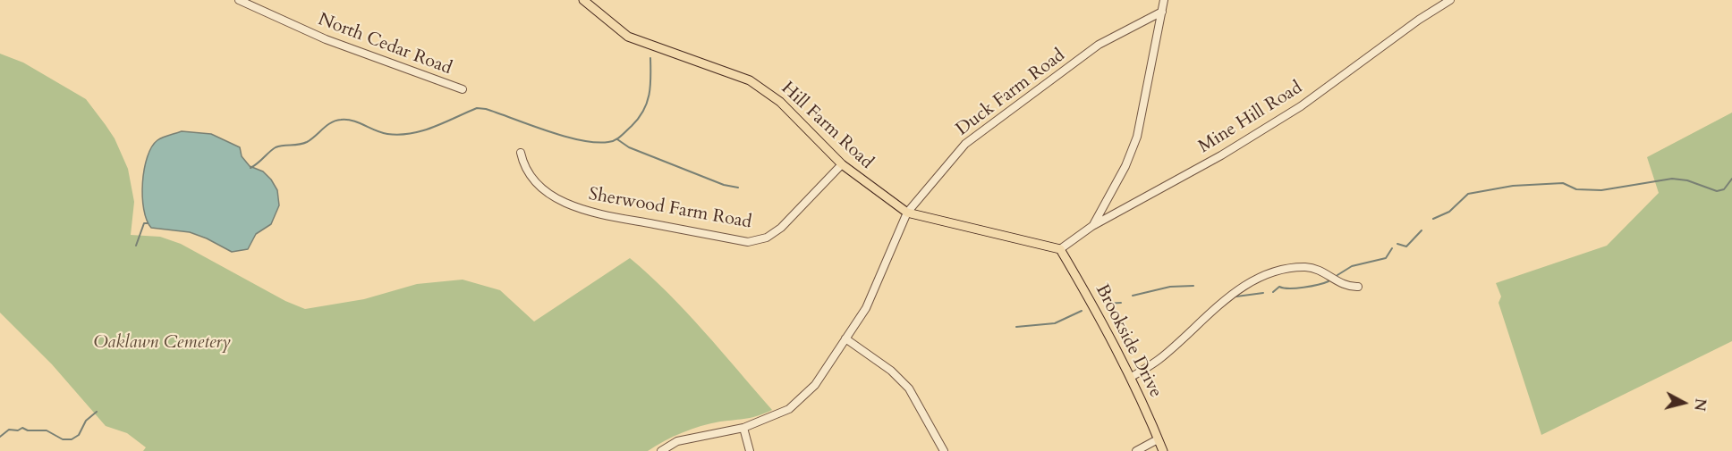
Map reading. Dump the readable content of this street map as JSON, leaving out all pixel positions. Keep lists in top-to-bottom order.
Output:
{
  "streets": {
    "main road": ["Hill Farm Road", "Brookside Drive"],
    "street": [
      "North Cedar Road",
      "Duck Farm Road",
      "Mine Hill Road",
      "Sherwood Farm Road"
    ]
  },
  "crossings": [
    ["Duck Farm Road", "Hill Farm Road"],
    ["Mine Hill Road", "Hill Farm Road"],
    ["Mine Hill Road", "Brookside Drive"],
    ["Hill Farm Road", "Sherwood Farm Road"],
    ["Hill Farm Road", "Brookside Drive"]
  ],
  "parks": ["Oaklawn Cemetery"],
  "north": "right"
}
